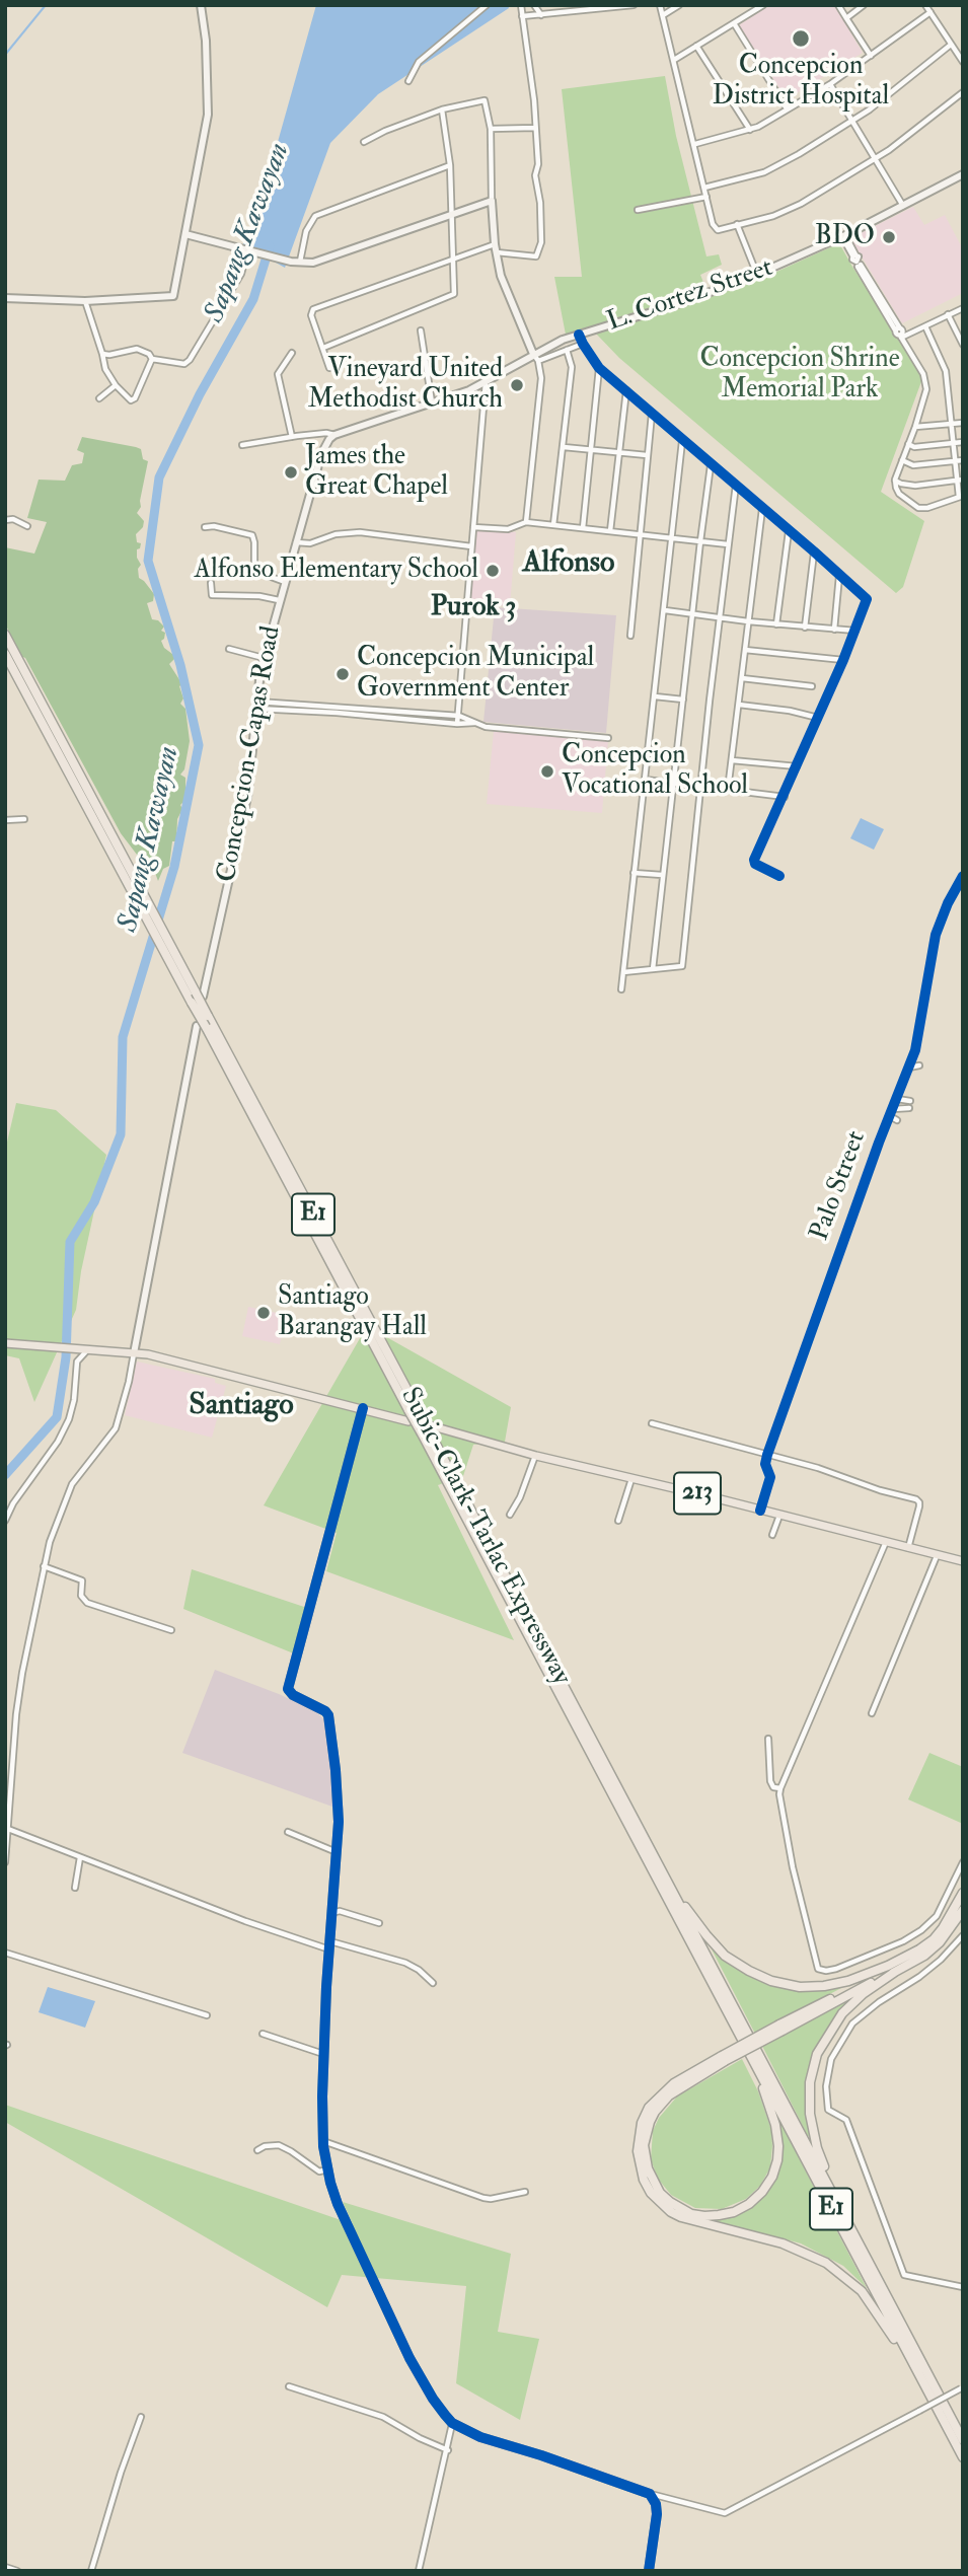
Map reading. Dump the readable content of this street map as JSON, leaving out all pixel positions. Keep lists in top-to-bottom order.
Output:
{
  "streets": {
    "highway": ["E1", "Subic-Clark-Tarlac Expressway"],
    "main road": ["213"],
    "street": ["L. Cortez Street", "Concepcion-Capas Road", "Palo Street"]
  },
  "crossings": [
    ["L. Cortez Street", "Concepcion-Capas Road"],
    ["Concepcion-Capas Road", "Subic-Clark-Tarlac Expressway"],
    ["Palo Street", "213"],
    ["213", "Subic-Clark-Tarlac Expressway"]
  ],
  "districts": ["Alfonso", "Purok 3", "Santiago"],
  "water": ["Sapang Kawayan"],
  "parks": ["Concepcion Shrine Memorial Park"],
  "places": [
    "Concepcion District Hospital",
    "BDO",
    "Vineyard United Methodist Church",
    "James the Great Chapel",
    "Alfonso Elementary School",
    "Concepcion Municipal Government Center",
    "Concepcion Vocational School",
    "Santiago Barangay Hall"
  ]
}
